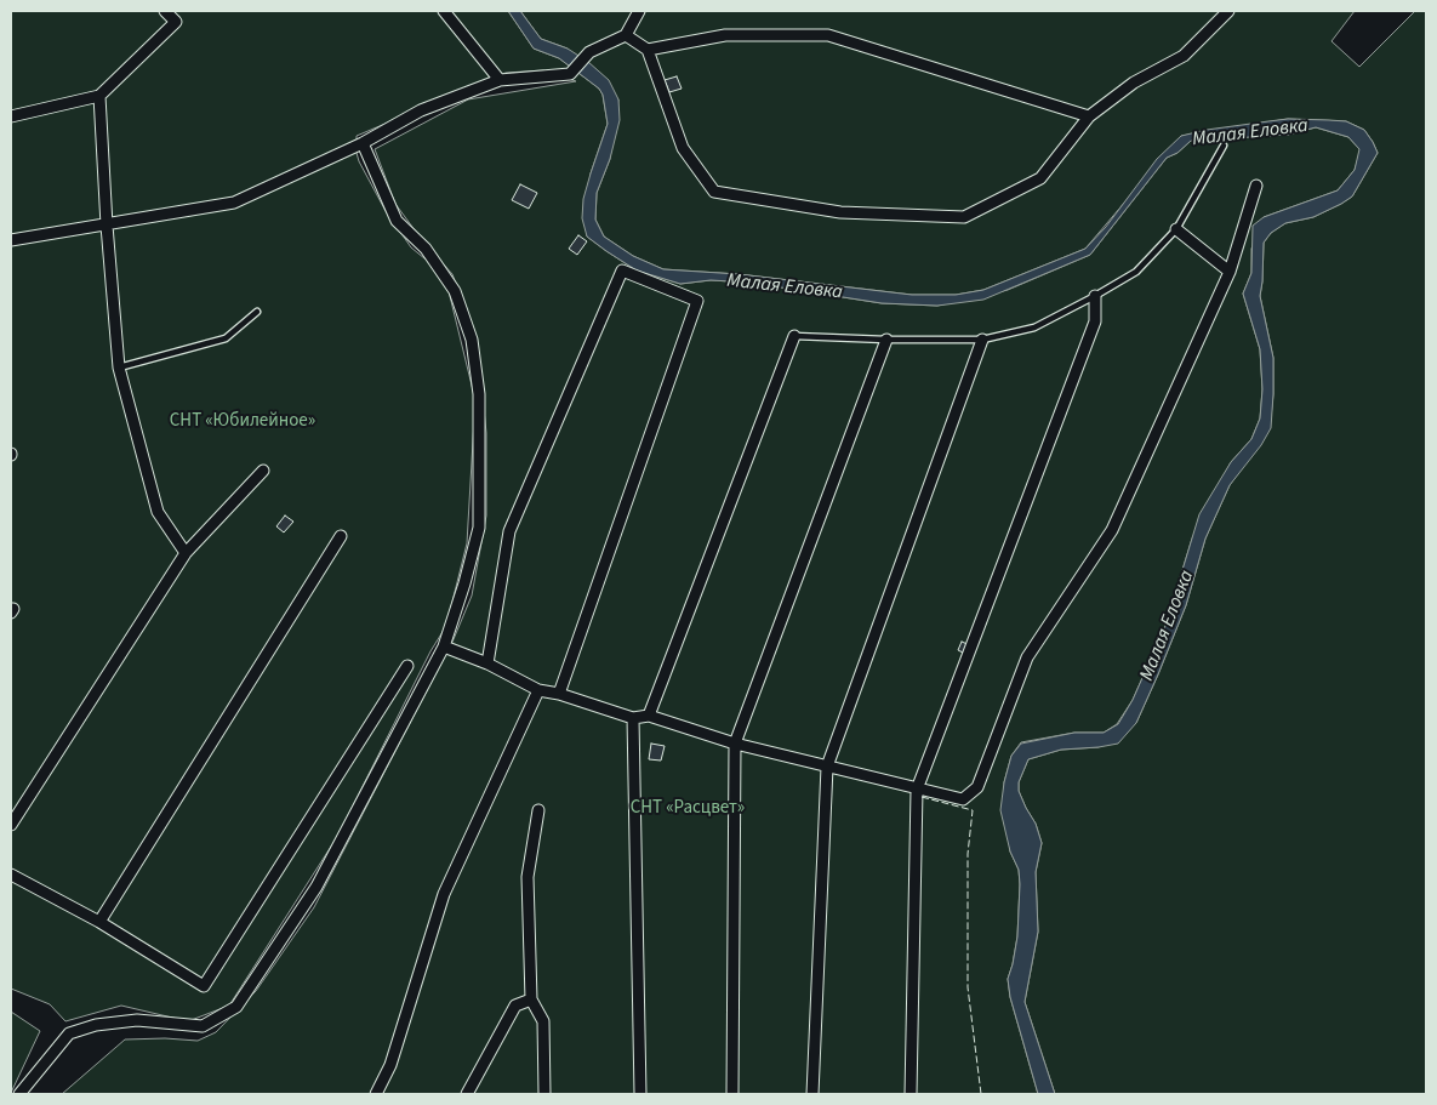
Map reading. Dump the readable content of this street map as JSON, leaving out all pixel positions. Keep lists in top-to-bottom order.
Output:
{
  "water": ["Малая Еловка"],
  "parks": ["СНТ «Юбилейное»", "СНТ «Расцвет»"]
}
